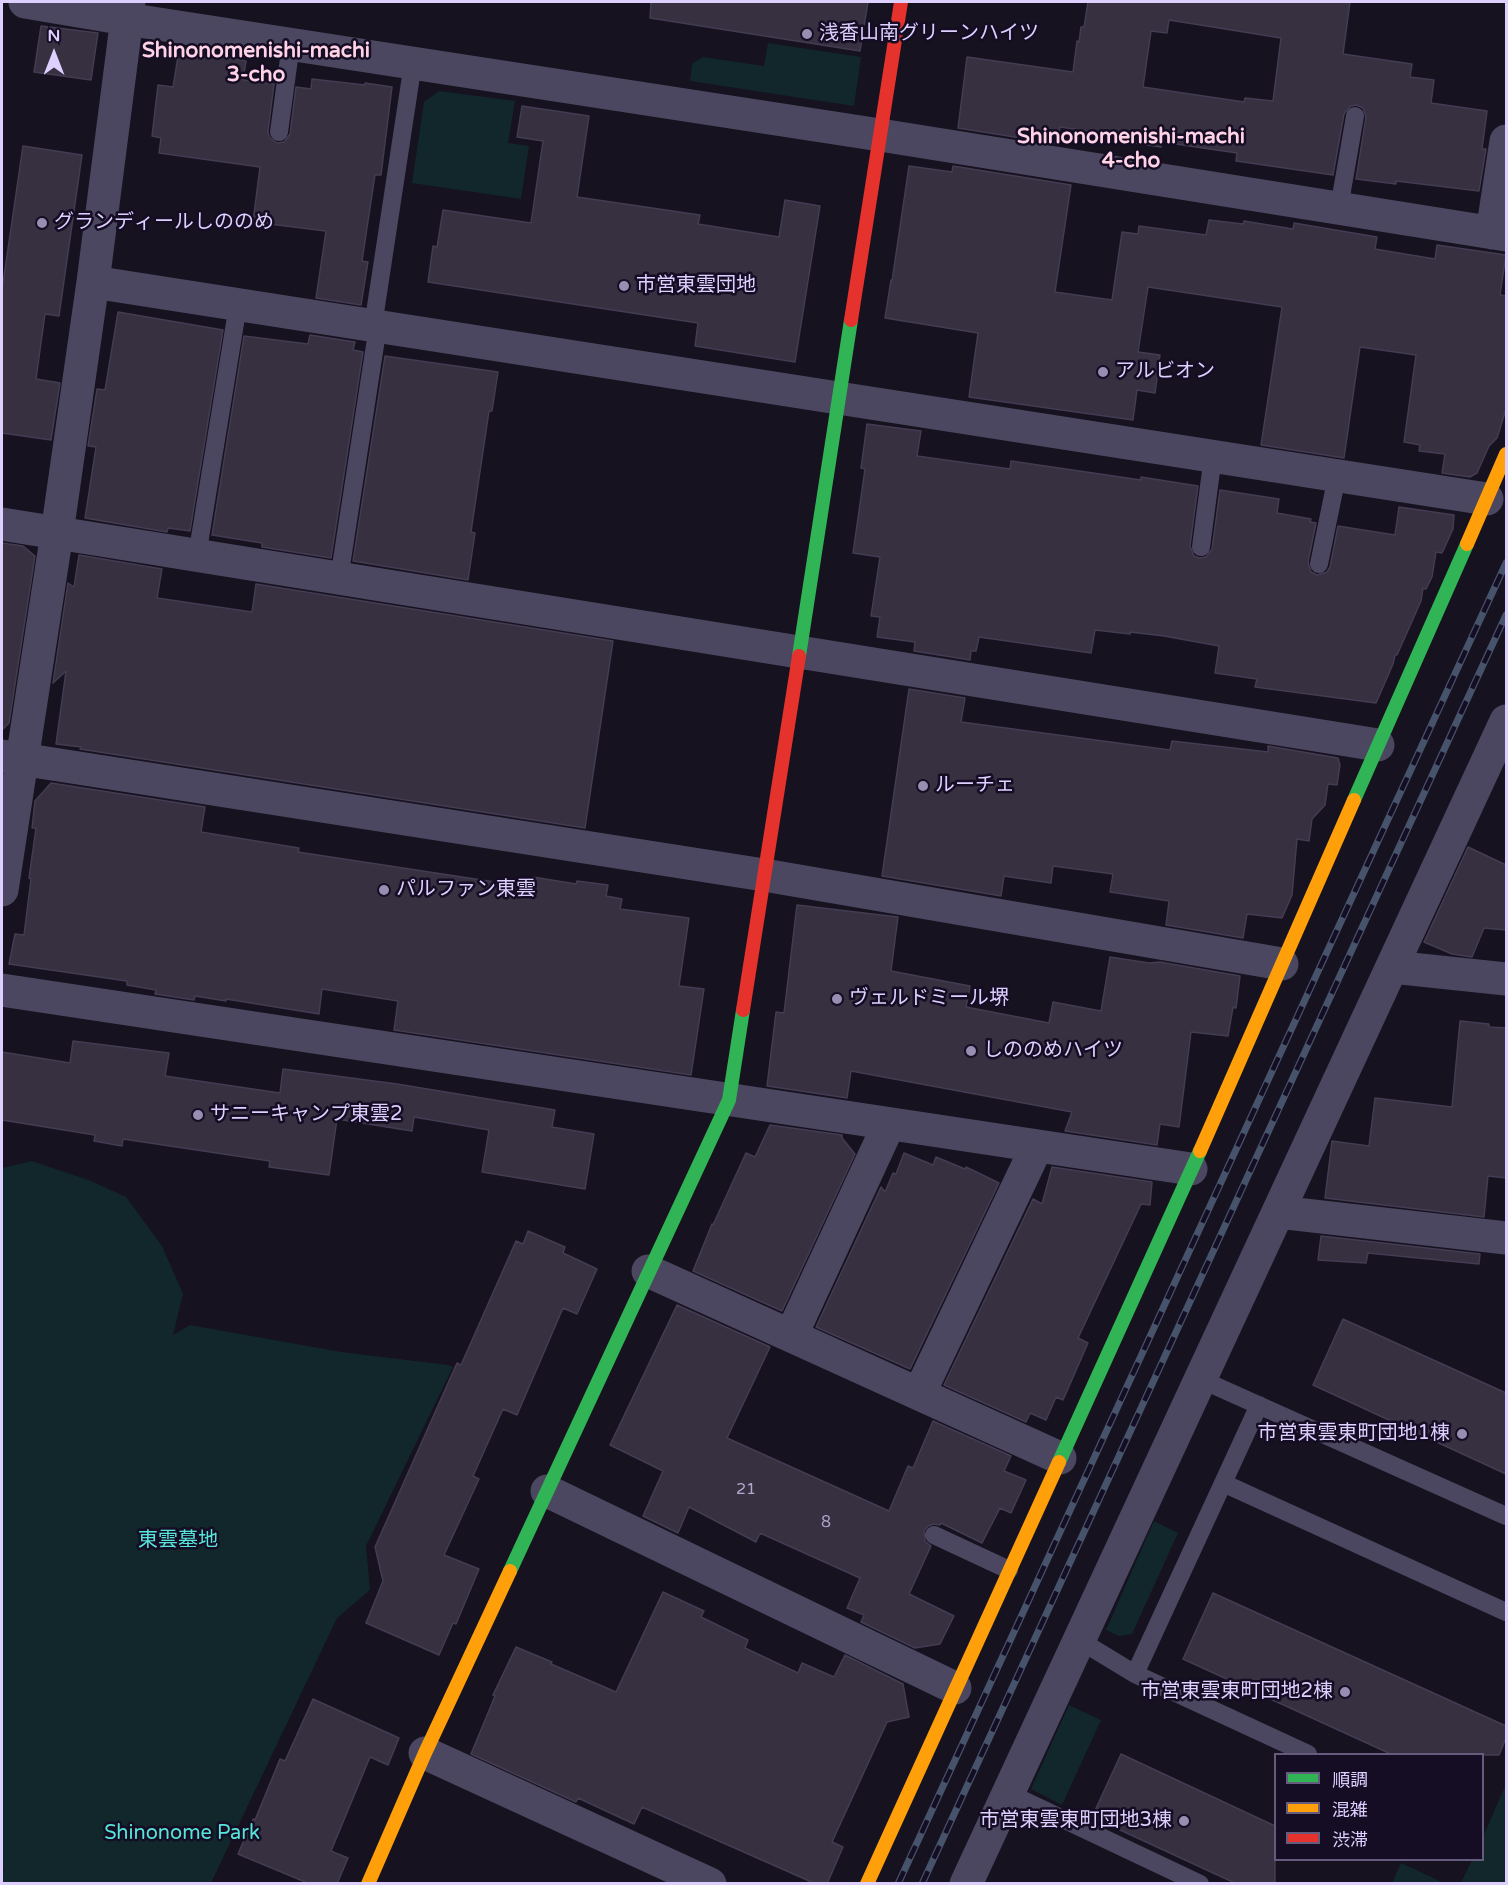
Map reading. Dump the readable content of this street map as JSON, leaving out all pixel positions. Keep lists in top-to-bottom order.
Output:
{
  "districts": ["Shinonomenishi-machi 3-cho", "Shinonomenishi-machi 4-cho"],
  "parks": ["東雲墓地", "Shinonome Park"],
  "places": [
    "浅香山南グリーンハイツ",
    "グランディールしののめ",
    "市営東雲団地",
    "アルビオン",
    "ルーチェ",
    "パルファン東雲",
    "ヴェルドミール堺",
    "しののめハイツ",
    "サニーキャンプ東雲2",
    "市営東雲東町団地1棟",
    "市営東雲東町団地2棟",
    "市営東雲東町団地3棟"
  ],
  "house_numbers": ["21", "８"],
  "legend": ["順調", "混雑", "渋滞"],
  "north": "top"
}
